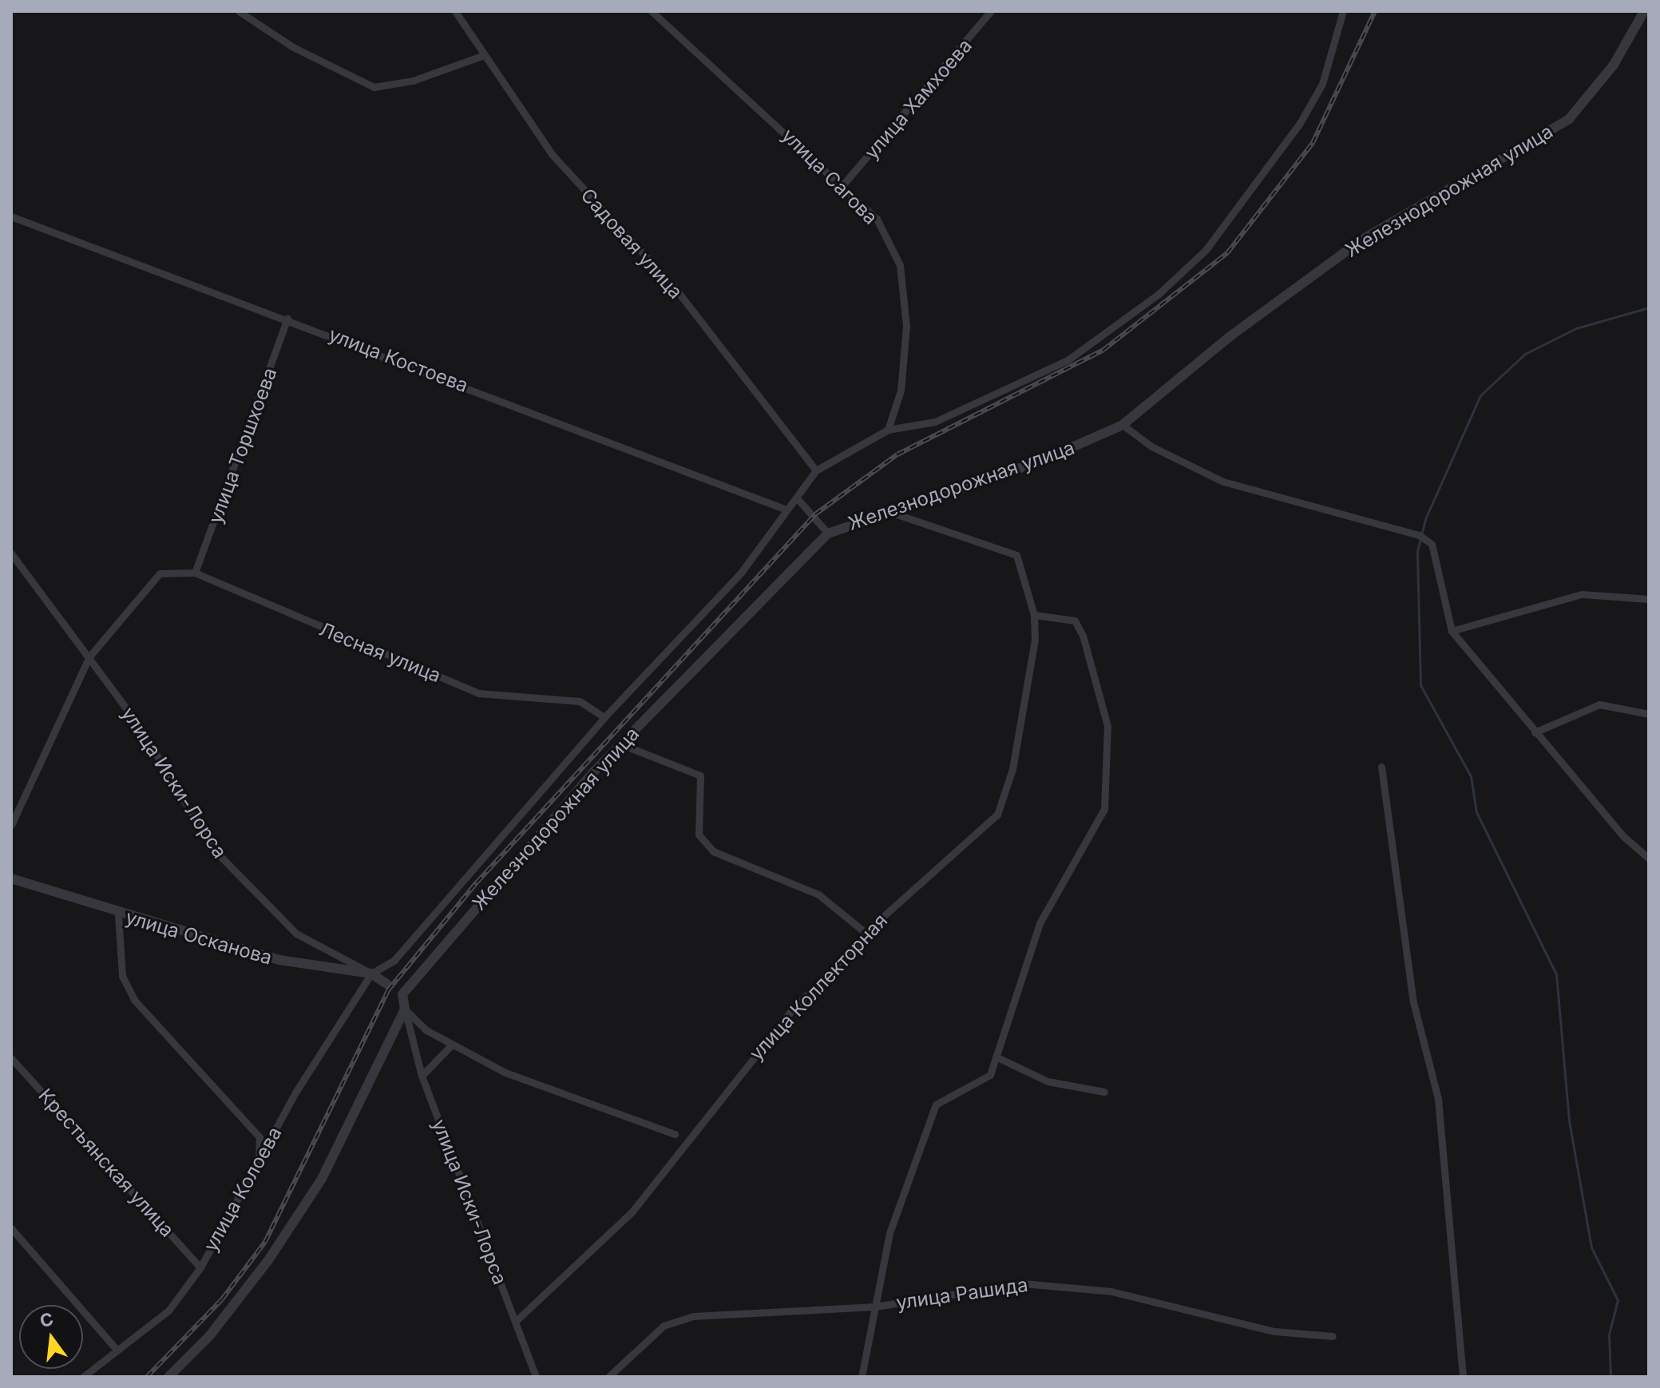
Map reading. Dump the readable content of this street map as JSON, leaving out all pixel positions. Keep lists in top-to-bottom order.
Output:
{
  "streets": {
    "street": [
      "улица Хамхоева",
      "улица Сагова",
      "Железнодорожная улица",
      "Садовая улица",
      "улица Костоева",
      "улица Торшхоева",
      "Лесная улица",
      "улица Иски-Лорса",
      "улица Осканова",
      "улица Коллекторная",
      "Крестьянская улица",
      "улица Колоева",
      "улица Рашида"
    ]
  },
  "crossings": [
    ["улица Хамхоева", "улица Сагова"],
    ["Железнодорожная улица", "улица Иски-Лорса"],
    ["Железнодорожная улица", "улица Осканова"],
    ["улица Костоева", "улица Торшхоева"],
    ["улица Торшхоева", "Лесная улица"],
    ["Лесная улица", "улица Иски-Лорса"],
    ["улица Иски-Лорса", "улица Осканова"],
    ["улица Иски-Лорса", "улица Коллекторная"],
    ["улица Иски-Лорса", "улица Колоева"],
    ["улица Осканова", "улица Колоева"],
    ["Крестьянская улица", "улица Колоева"]
  ],
  "north": "top"
}
